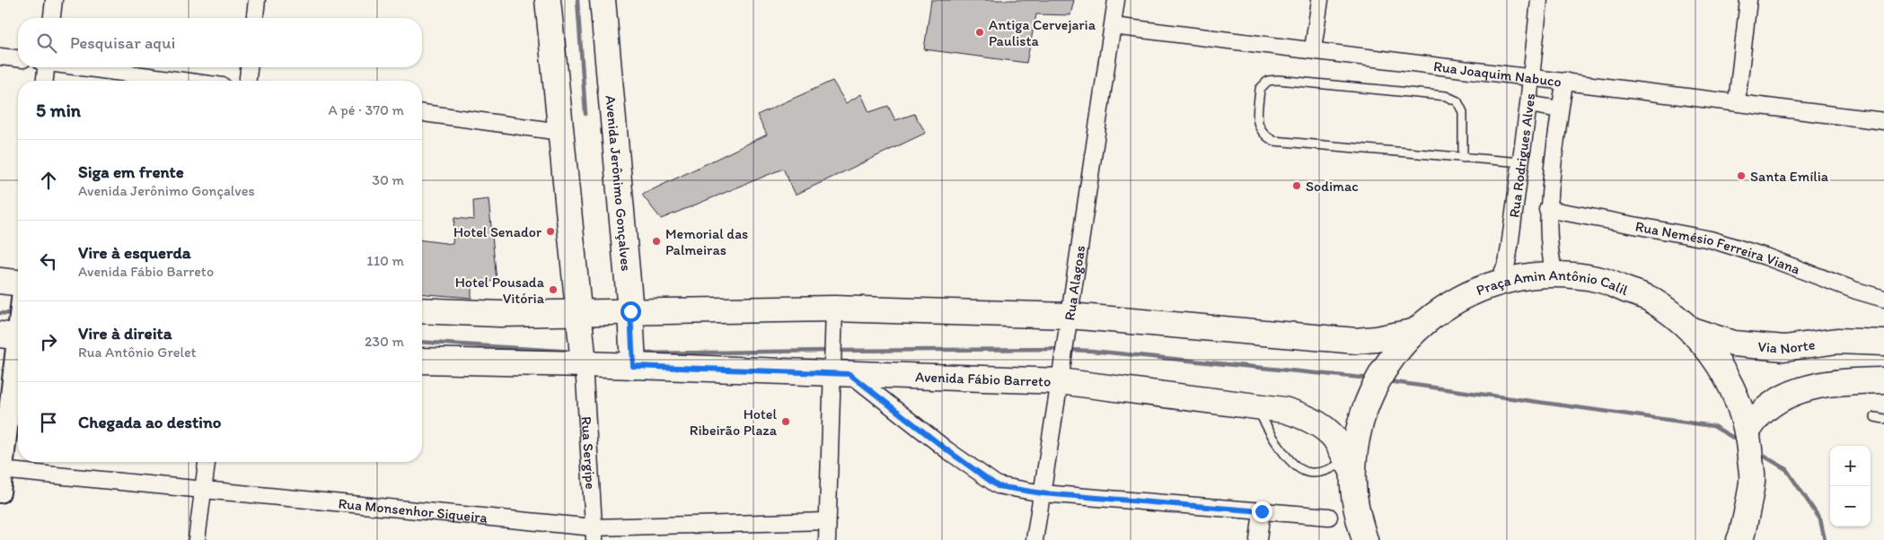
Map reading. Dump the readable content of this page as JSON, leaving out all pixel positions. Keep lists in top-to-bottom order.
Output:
{
  "streets": {
    "main road": [
      "Avenida Jerônimo Gonçalves",
      "Praça Amin Antônio Calil",
      "Via Norte",
      "Avenida Fábio Barreto"
    ],
    "street": [
      "Rua Joaquim Nabuco",
      "Rua Rodrigues Alves",
      "Rua Nemésio Ferreira Viana",
      "Rua Alagoas",
      "Rua Sergipe",
      "Rua Monsenhor Siqueira"
    ]
  },
  "crossings": [
    ["Rua Joaquim Nabuco", "Rua Rodrigues Alves"],
    ["Rua Joaquim Nabuco", "Rua Alagoas"],
    ["Rua Rodrigues Alves", "Praça Amin Antônio Calil"],
    ["Avenida Jerônimo Gonçalves", "Avenida Fábio Barreto"],
    ["Rua Alagoas", "Avenida Fábio Barreto"],
    ["Praça Amin Antônio Calil", "Via Norte"],
    ["Praça Amin Antônio Calil", "Avenida Fábio Barreto"],
    ["Avenida Fábio Barreto", "Rua Sergipe"],
    ["Rua Sergipe", "Rua Monsenhor Siqueira"]
  ],
  "places": [
    "Antiga Cervejaria Paulista",
    "Santa Emília",
    "Sodimac",
    "Hotel Senador",
    "Memorial das Palmeiras",
    "Hotel Pousada Vitória",
    "Hotel Ribeirão Plaza"
  ],
  "page": {
    "search": "Pesquisar aqui",
    "heading": ["5 min", "A pé · 370 m"],
    "list": [
      ["Siga em frente", "Avenida Jerônimo Gonçalves", "30 m"],
      ["Vire à esquerda", "Avenida Fábio Barreto", "110 m"],
      ["Vire à direita", "Rua Antônio Grelet", "230 m"],
      "Chegada ao destino"
    ],
    "map_buttons": ["+", "−"]
  }
}
